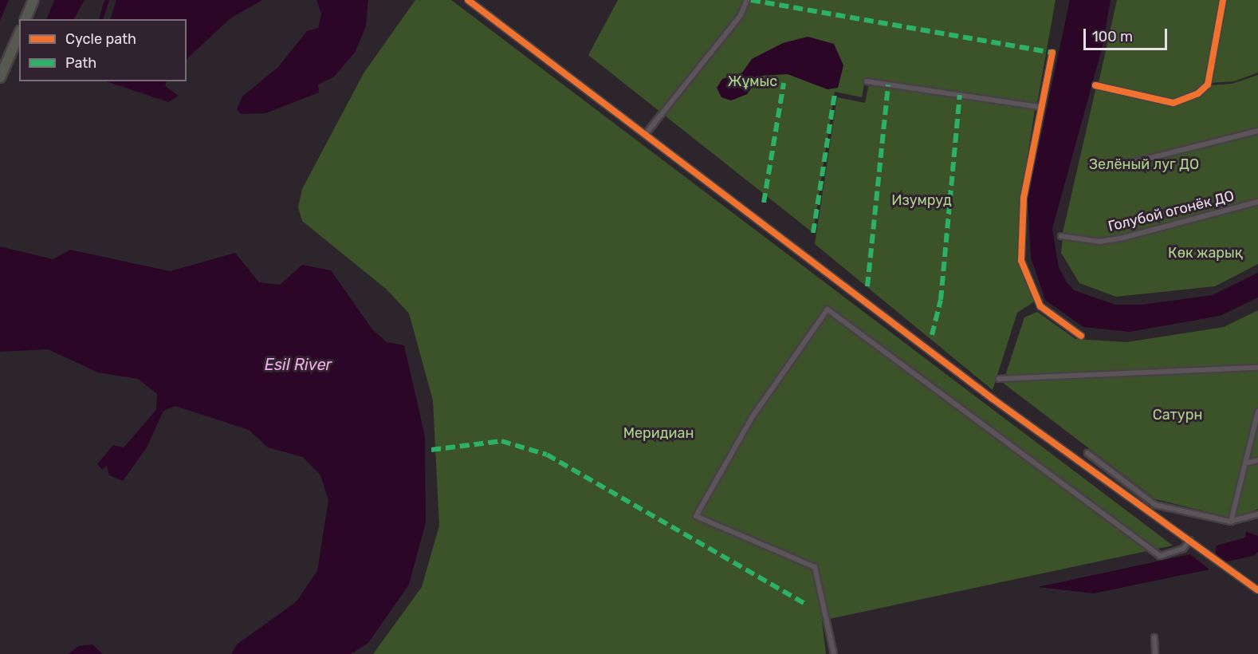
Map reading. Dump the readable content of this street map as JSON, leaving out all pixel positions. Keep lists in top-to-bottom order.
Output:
{
  "streets": {
    "street": ["Голубой огонёк ДО"]
  },
  "water": ["Esil River"],
  "parks": [
    "Жұмыс",
    "Зелёный луг ДО",
    "Изумруд",
    "Көк жарық",
    "Сатурн",
    "Меридиан"
  ],
  "legend": ["Cycle path", "Path"],
  "scale_bar": "100 m"
}
